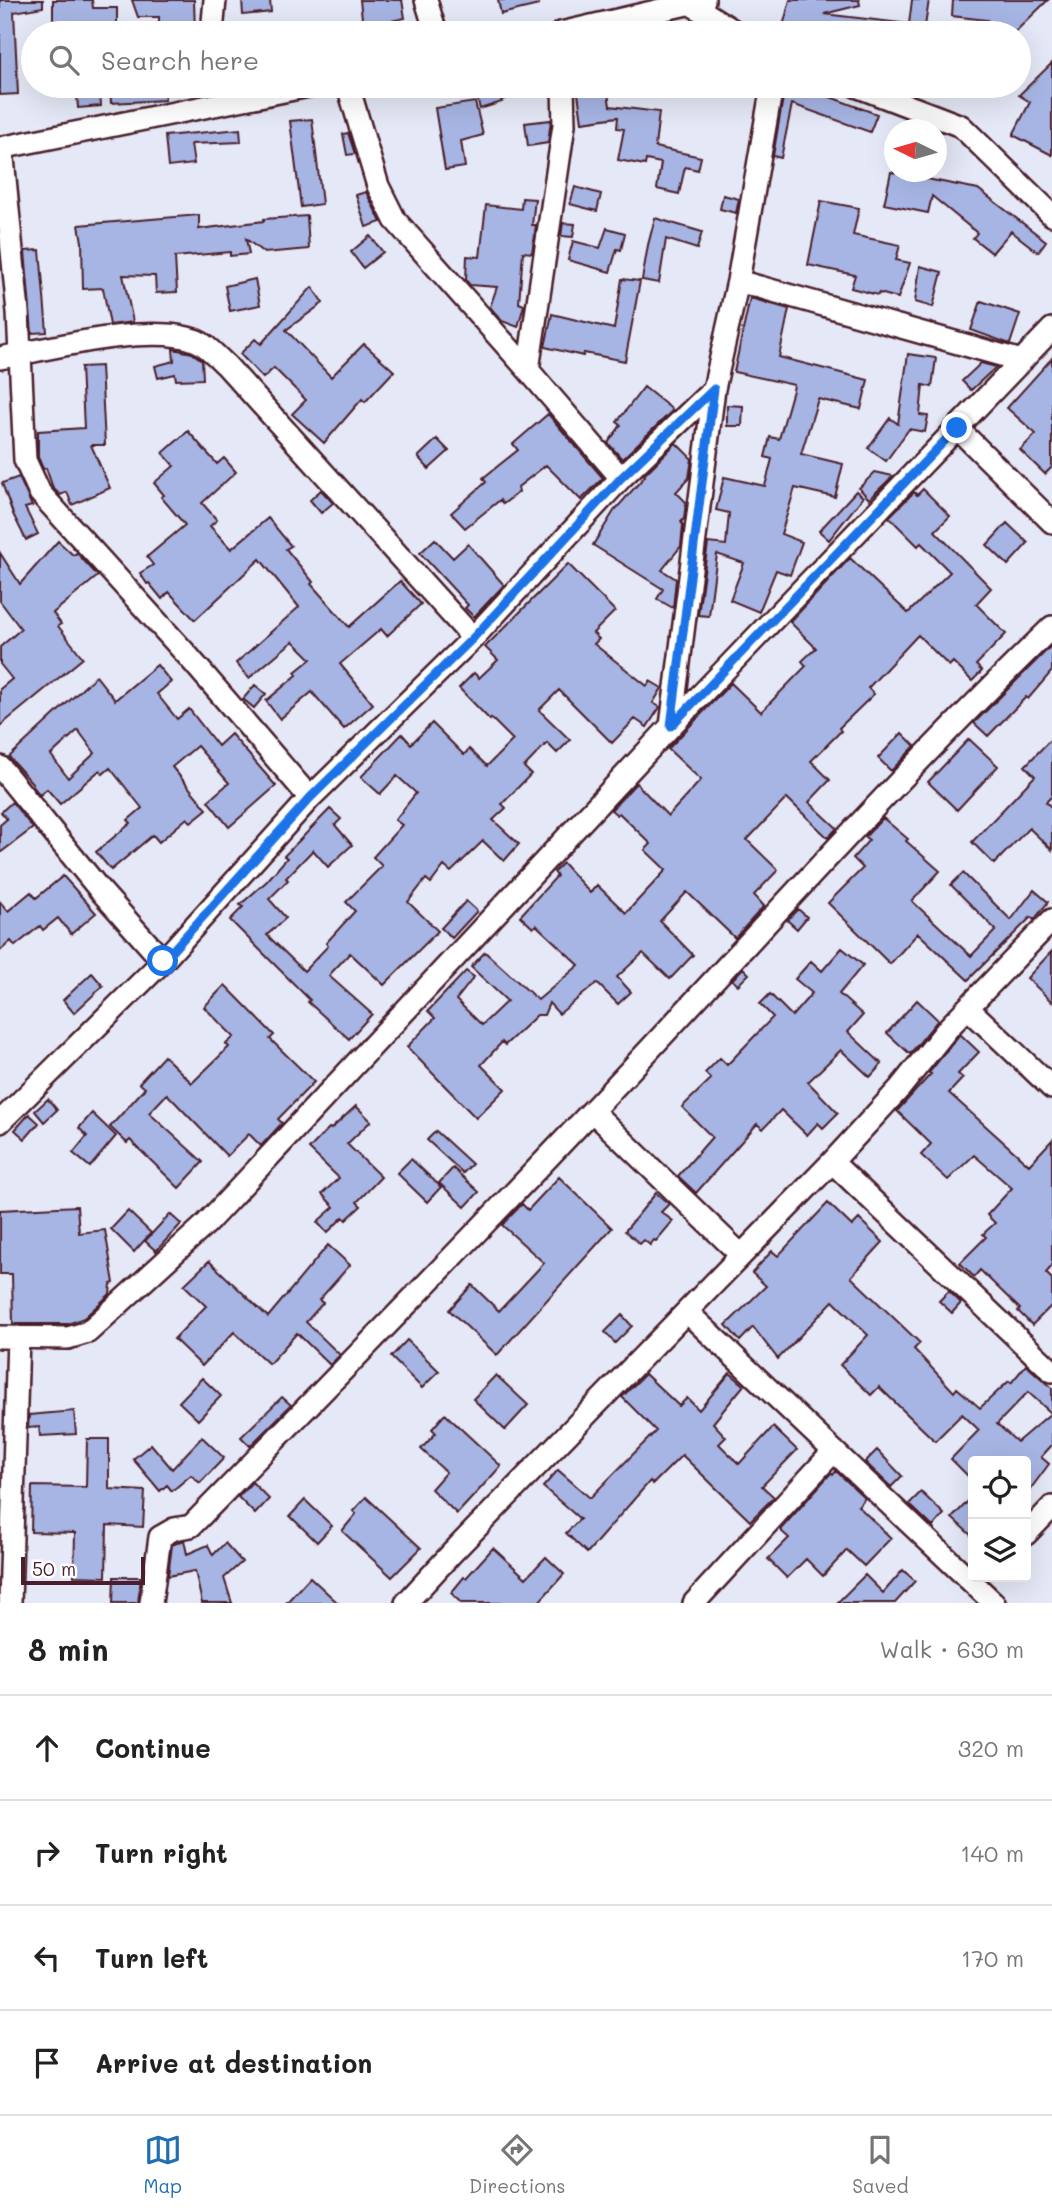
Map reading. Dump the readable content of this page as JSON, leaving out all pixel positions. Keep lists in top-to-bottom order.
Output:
{
  "scale_bar": "50 m",
  "north": "left",
  "page": {
    "search": "Search here",
    "scale": "50 m",
    "heading": ["8 min", "Walk · 630 m"],
    "list": [
      ["Continue", "320 m"],
      ["Turn right", "140 m"],
      ["Turn left", "170 m"],
      "Arrive at destination"
    ],
    "nav": ["Map", "Directions", "Saved"]
  }
}
